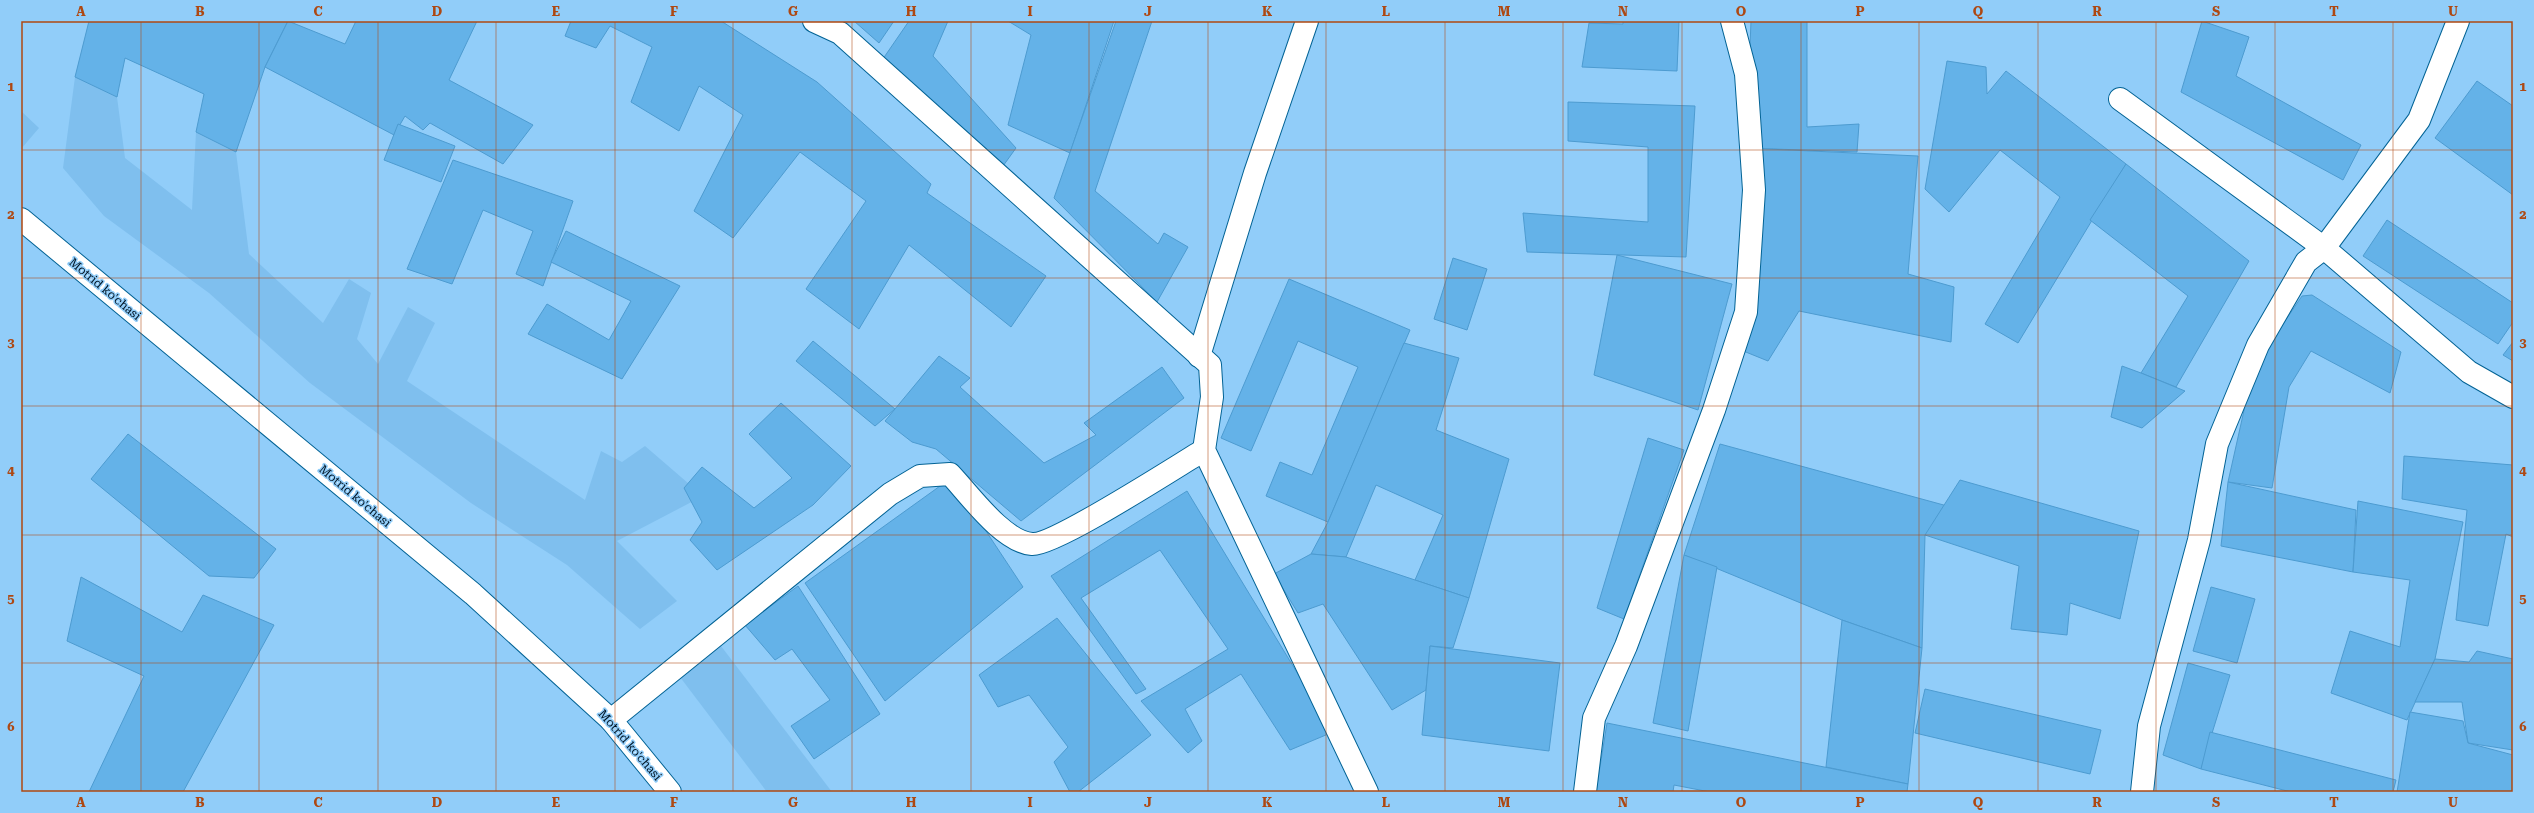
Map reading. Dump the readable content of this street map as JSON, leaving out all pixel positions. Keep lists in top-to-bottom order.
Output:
{
  "streets": {
    "street": ["Motrid ko'chasi"]
  },
  "grid": {
    "columns": [
      "A",
      "B",
      "C",
      "D",
      "E",
      "F",
      "G",
      "H",
      "I",
      "J",
      "K",
      "L",
      "M",
      "N",
      "O",
      "P",
      "Q",
      "R",
      "S",
      "T",
      "U"
    ],
    "rows": [
      "1",
      "2",
      "3",
      "4",
      "5",
      "6"
    ]
  }
}
